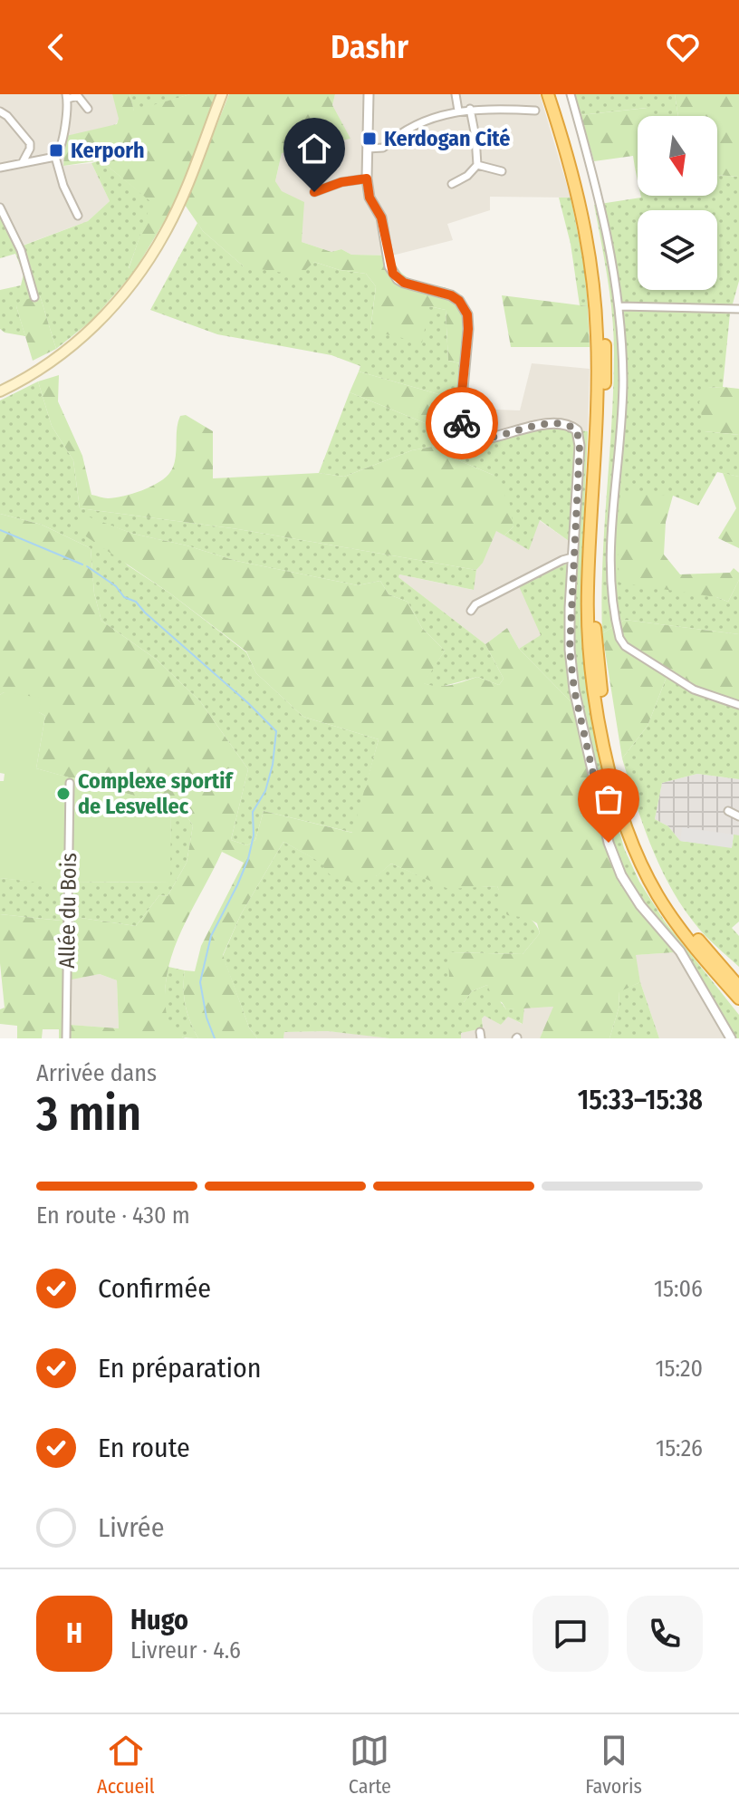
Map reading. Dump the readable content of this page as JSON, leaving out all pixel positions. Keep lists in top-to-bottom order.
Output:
{
  "streets": {
    "street": ["Allée du Bois"]
  },
  "places": {
    "transit": ["Kerdogan Cité", "Kerporh"],
    "other": ["Complexe sportif de Lesvellec"]
  },
  "north": "bottom",
  "page": {
    "header": "Dashr",
    "heading": ["3 min", "Arrivée dans", "15:33–15:38"],
    "panel": ["Hugo", "Livreur · 4.6"],
    "bar": "En route · 430 m",
    "list": [
      ["Confirmée", "15:06"],
      ["En préparation", "15:20"],
      ["En route", "15:26"],
      "Livrée"
    ],
    "round": "H",
    "tabs": ["Accueil", "Carte", "Favoris"]
  }
}
